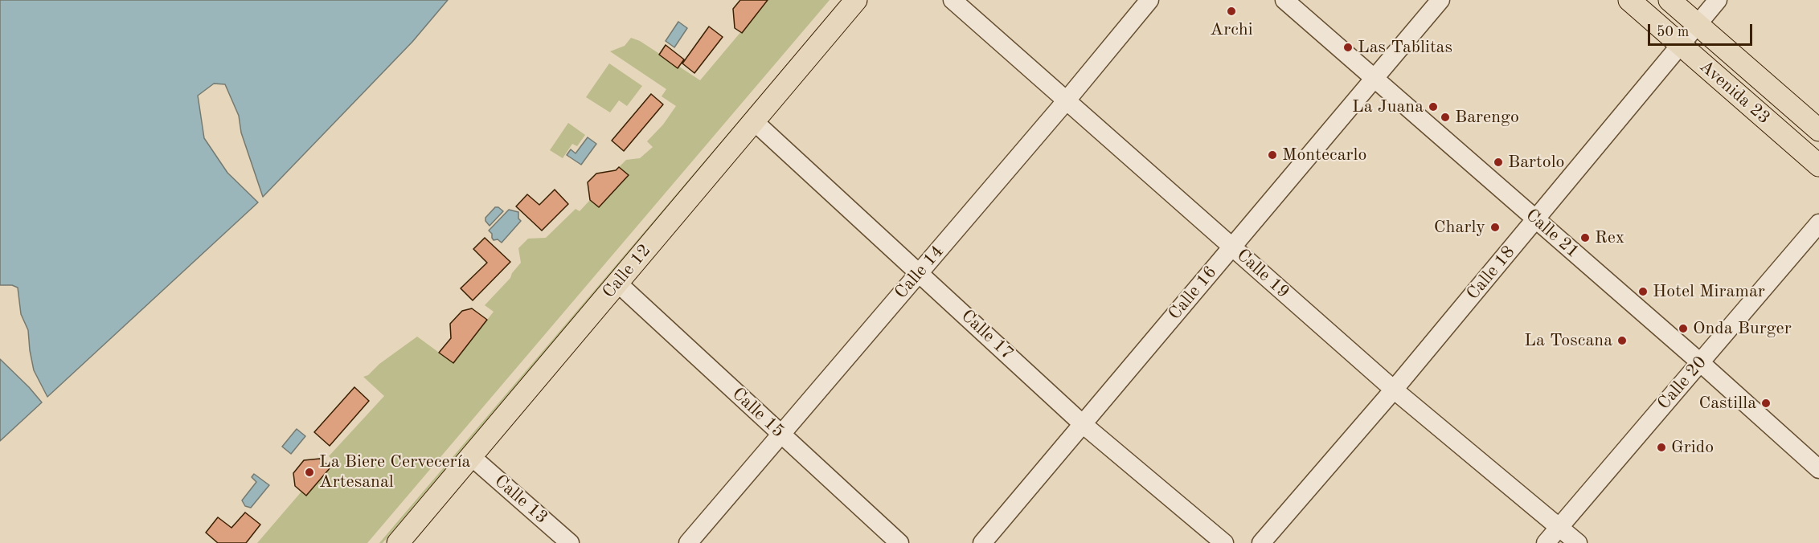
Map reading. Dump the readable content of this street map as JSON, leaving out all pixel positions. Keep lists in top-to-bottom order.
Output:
{
  "streets": {
    "main road": ["Avenida 23", "Calle 12"],
    "street": [
      "Calle 21",
      "Calle 14",
      "Calle 18",
      "Calle 19",
      "Calle 16",
      "Calle 17",
      "Calle 20",
      "Calle 15",
      "Calle 13"
    ]
  },
  "crossings": [
    ["Avenida 23", "Calle 18"],
    ["Calle 21", "Calle 18"],
    ["Calle 21", "Calle 16"],
    ["Calle 21", "Calle 20"],
    ["Calle 12", "Calle 17"],
    ["Calle 12", "Calle 15"],
    ["Calle 12", "Calle 13"],
    ["Calle 14", "Calle 19"],
    ["Calle 14", "Calle 17"],
    ["Calle 14", "Calle 15"],
    ["Calle 18", "Calle 19"],
    ["Calle 19", "Calle 16"],
    ["Calle 19", "Calle 20"],
    ["Calle 16", "Calle 17"]
  ],
  "places": [
    "Archi",
    "Las Tablitas",
    "La Juana",
    "Barengo",
    "Montecarlo",
    "Bartolo",
    "Charly",
    "Rex",
    "Hotel Miramar",
    "Onda Burger",
    "La Toscana",
    "Castilla",
    "Grido",
    "La Biere Cervecería Artesanal"
  ],
  "scale_bar": "50 m"
}
